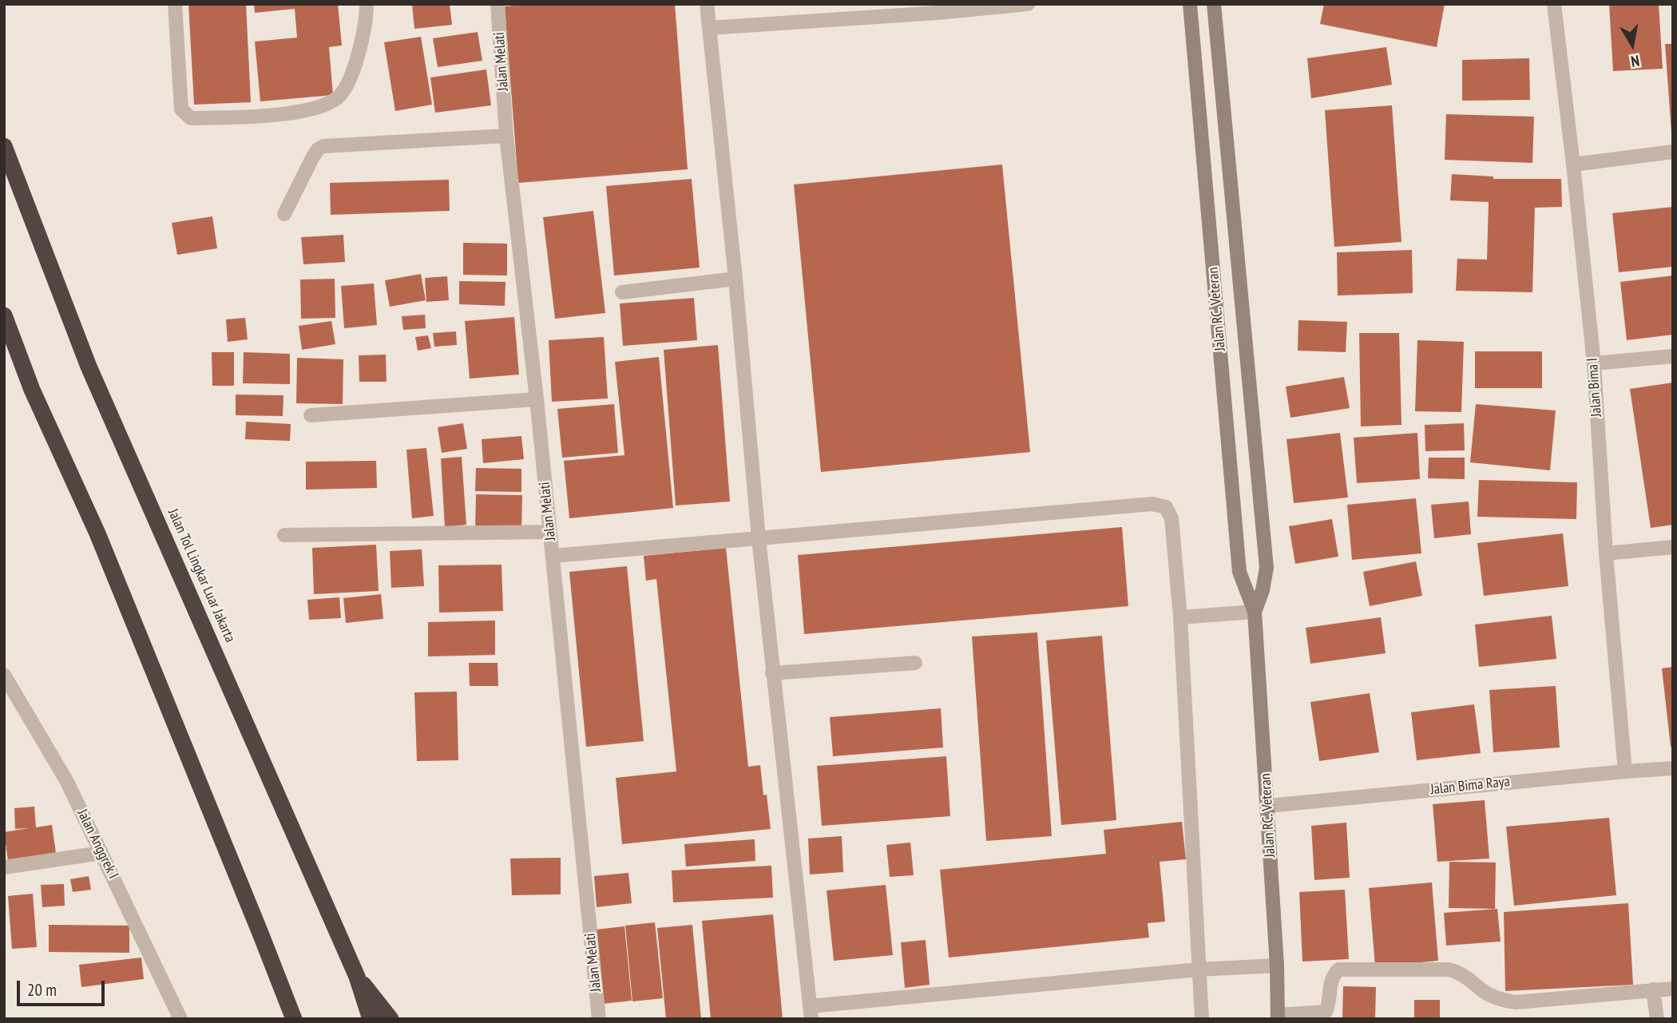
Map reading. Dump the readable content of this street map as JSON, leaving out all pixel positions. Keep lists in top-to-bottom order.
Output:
{
  "streets": {
    "highway": ["Jalan Tol Lingkar Luar Jakarta"],
    "main road": ["Jalan RC. Veteran"],
    "street": [
      "Jalan Melati",
      "Jalan Bima I",
      "Jalan Bima Raya",
      "Jalan Anggrek I"
    ]
  },
  "crossings": [
    ["Jalan RC. Veteran", "Jalan Bima Raya"],
    ["Jalan Bima I", "Jalan Bima Raya"]
  ],
  "scale_bar": "20 m",
  "north": "bottom"
}
